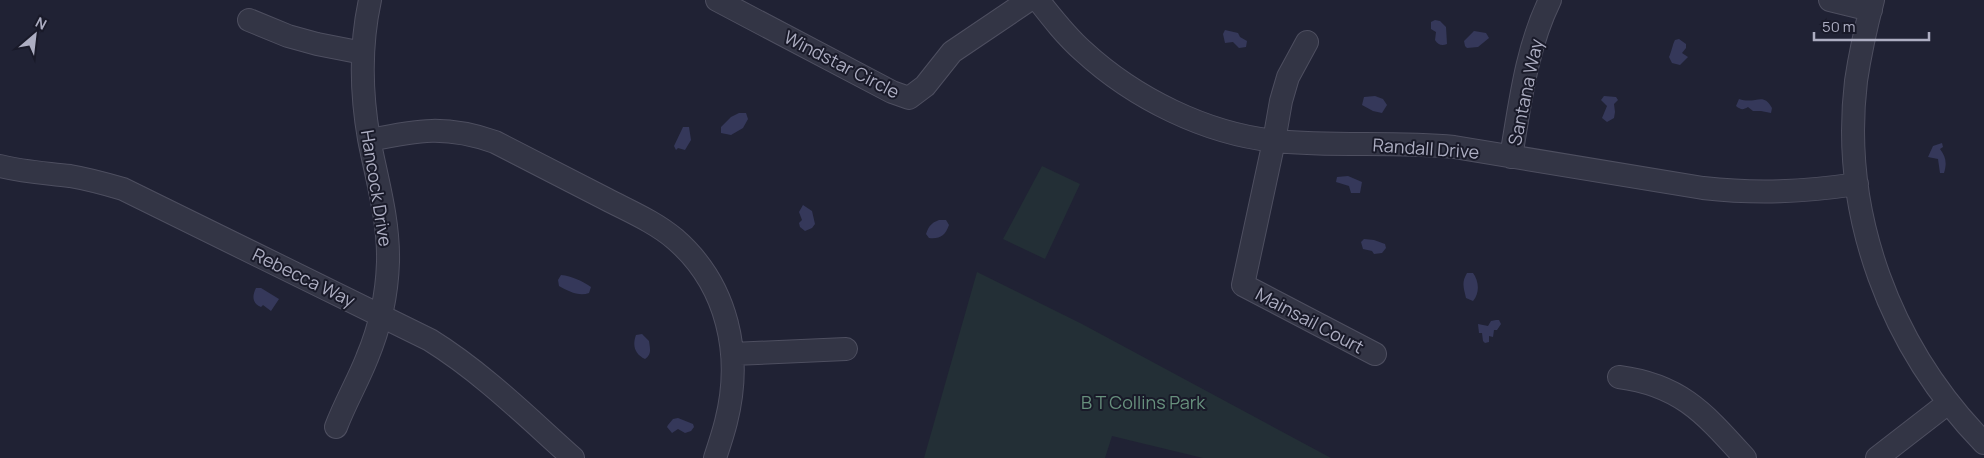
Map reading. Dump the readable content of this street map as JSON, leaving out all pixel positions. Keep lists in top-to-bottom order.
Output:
{
  "streets": {
    "street": [
      "Windstar Circle",
      "Santana Way",
      "Randall Drive",
      "Hancock Drive",
      "Rebecca Way",
      "Mainsail Court"
    ]
  },
  "crossings": [
    ["Santana Way", "Randall Drive"],
    ["Randall Drive", "Mainsail Court"],
    ["Hancock Drive", "Rebecca Way"]
  ],
  "parks": ["B T Collins Park"],
  "scale_bar": "50 m",
  "north": "top right"
}
